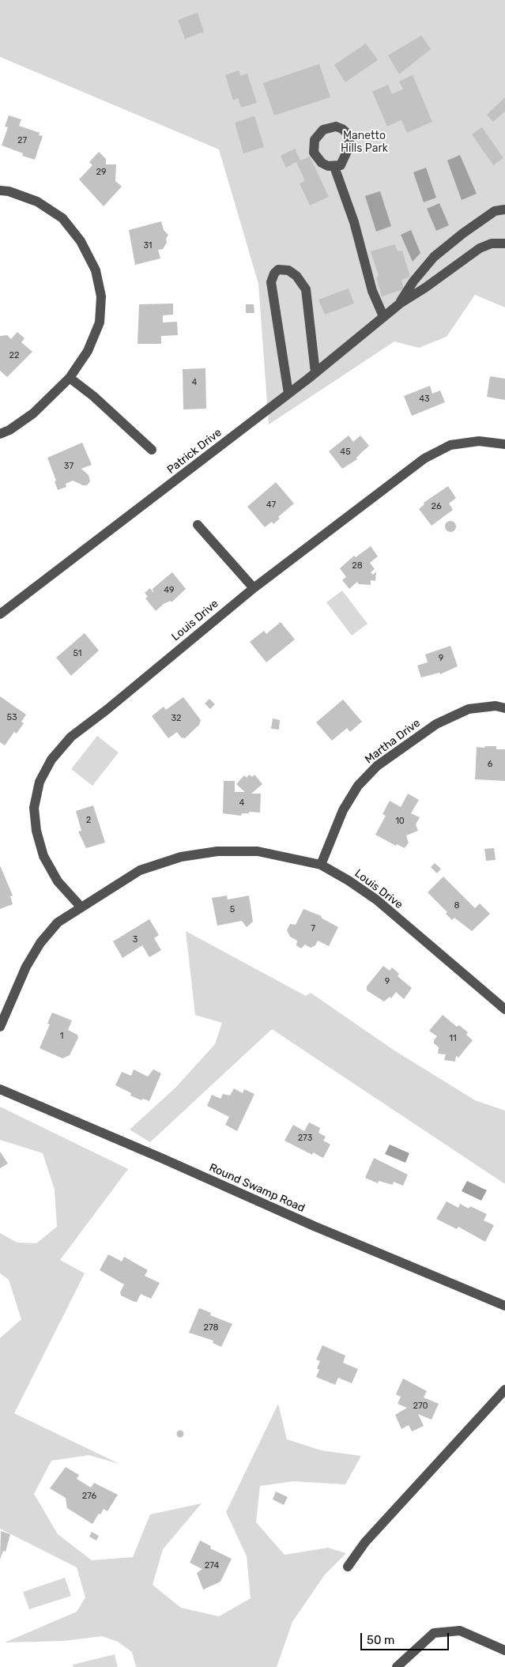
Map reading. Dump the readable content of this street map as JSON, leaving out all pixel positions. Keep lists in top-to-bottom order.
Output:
{
  "streets": {
    "street": [
      "Patrick Drive",
      "Louis Drive",
      "Martha Drive",
      "Round Swamp Road"
    ]
  },
  "crossings": [
    ["Louis Drive", "Martha Drive"]
  ],
  "parks": ["Manetto Hills Park"],
  "house_numbers": [
    "27",
    "29",
    "31",
    "22",
    "4",
    "43",
    "45",
    "37",
    "47",
    "26",
    "28",
    "49",
    "51",
    "9",
    "53",
    "32",
    "6",
    "4",
    "2",
    "10",
    "8",
    "5",
    "7",
    "3",
    "9",
    "1",
    "11",
    "273",
    "278",
    "270",
    "276",
    "274"
  ],
  "scale_bar": "50 m"
}
